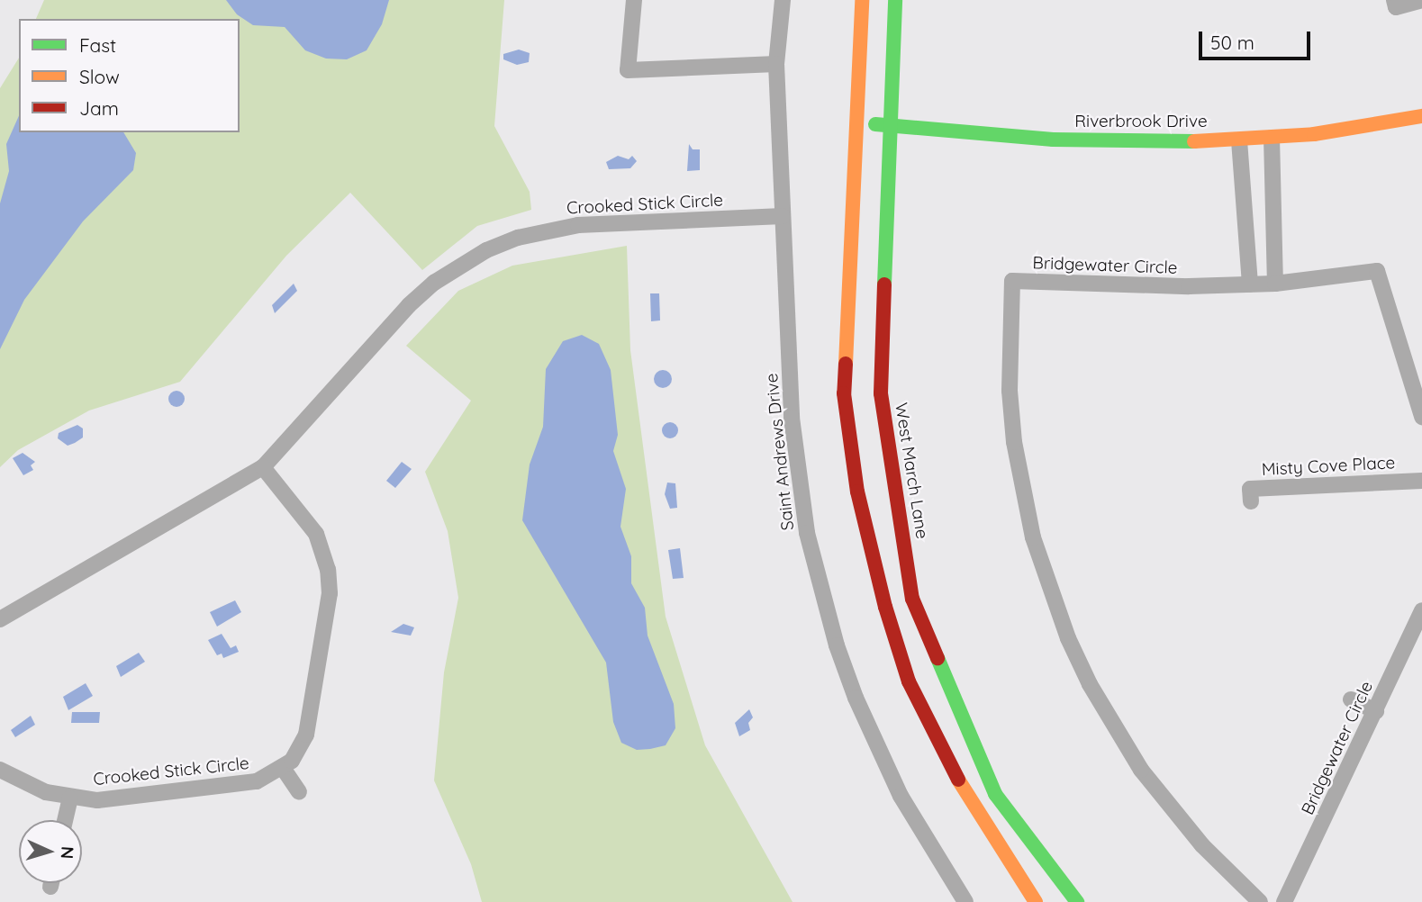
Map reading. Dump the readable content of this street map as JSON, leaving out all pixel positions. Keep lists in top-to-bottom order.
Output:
{
  "streets": {
    "main road": ["Riverbrook Drive", "West March Lane"],
    "street": [
      "Crooked Stick Circle",
      "Bridgewater Circle",
      "Saint Andrews Drive",
      "Misty Cove Place"
    ]
  },
  "crossings": [
    ["Riverbrook Drive", "West March Lane"],
    ["Crooked Stick Circle", "Saint Andrews Drive"]
  ],
  "legend": ["Fast", "Slow", "Jam"],
  "scale_bar": "50 m",
  "north": "right"
}
